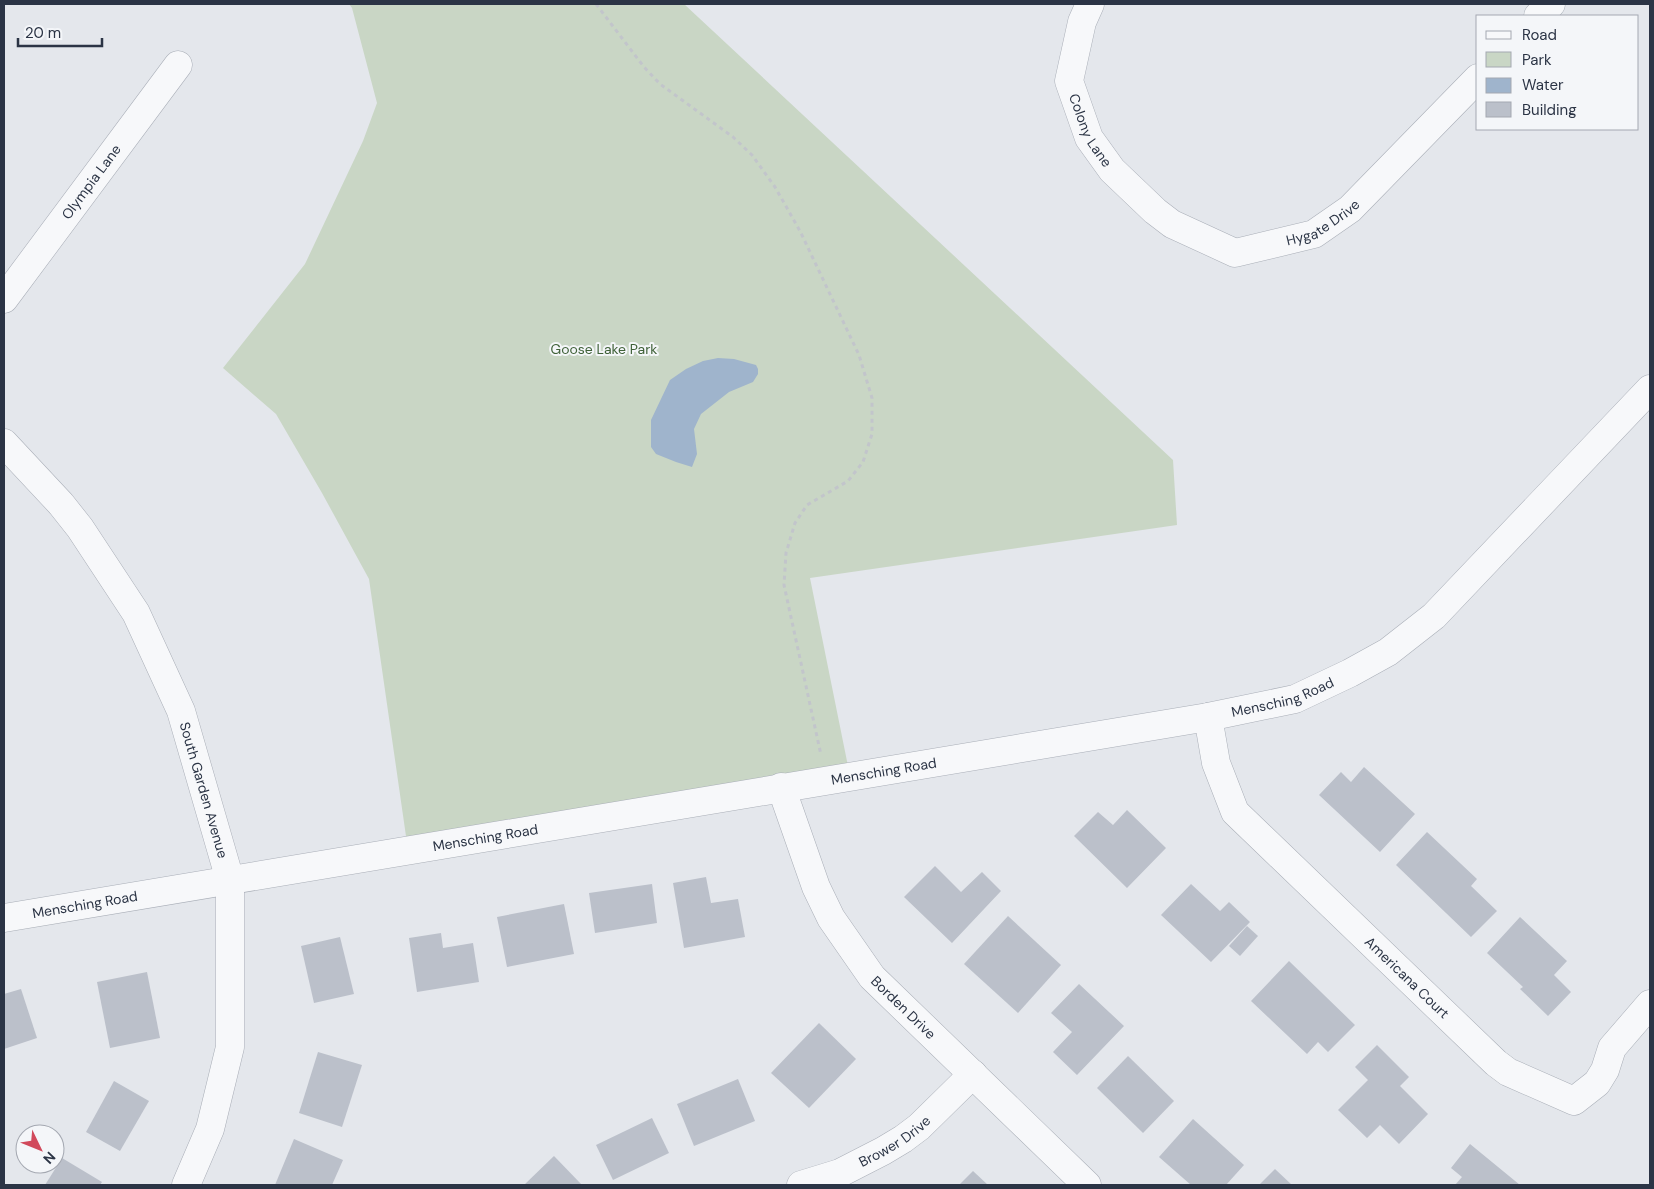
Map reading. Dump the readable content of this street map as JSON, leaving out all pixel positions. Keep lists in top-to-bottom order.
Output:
{
  "streets": {
    "street": [
      "Colony Lane",
      "Olympia Lane",
      "Hygate Drive",
      "Mensching Road",
      "South Garden Avenue",
      "Americana Court",
      "Borden Drive",
      "Brower Drive"
    ]
  },
  "crossings": [
    ["Colony Lane", "Hygate Drive"],
    ["Mensching Road", "South Garden Avenue"],
    ["Mensching Road", "Americana Court"],
    ["Mensching Road", "Borden Drive"],
    ["Borden Drive", "Brower Drive"]
  ],
  "parks": ["Goose Lake Park"],
  "legend": [
    "Road",
    "Park",
    "Water",
    "Building"
  ],
  "scale_bar": "20 m",
  "north": "bottom right"
}
